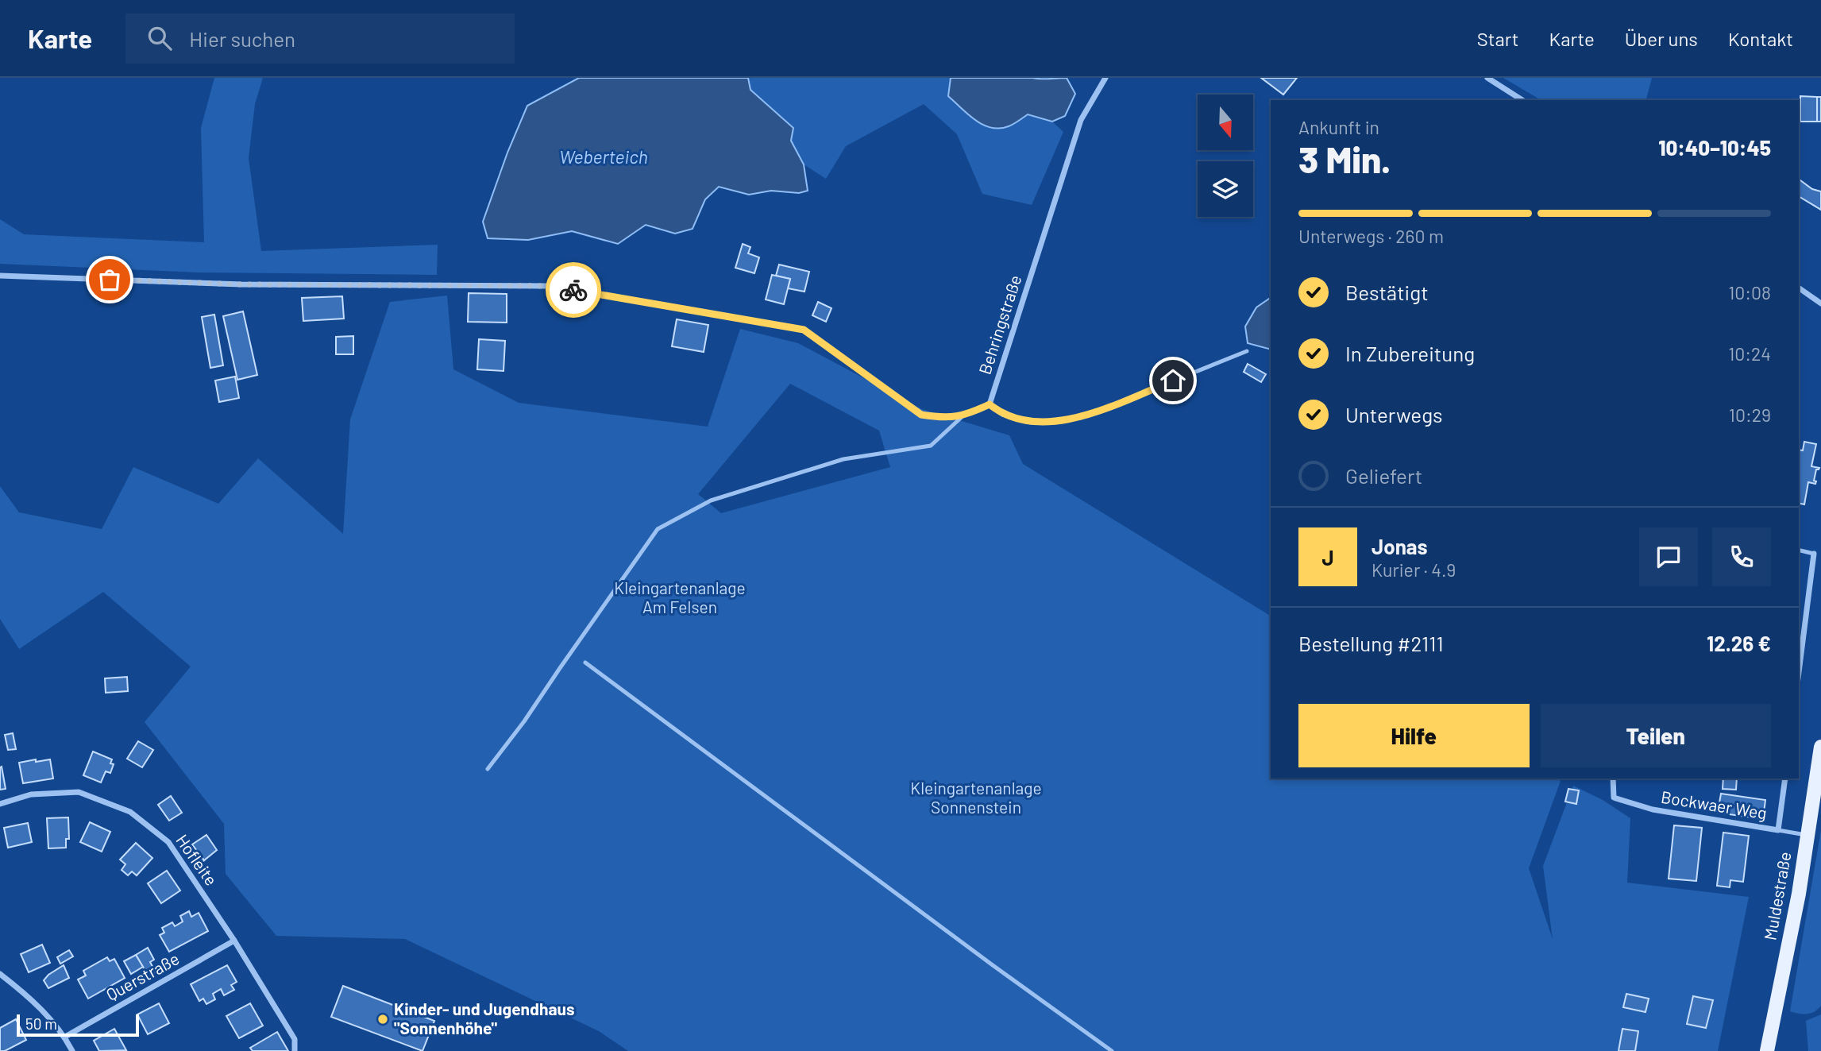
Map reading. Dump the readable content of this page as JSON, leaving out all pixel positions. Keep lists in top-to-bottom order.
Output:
{
  "streets": {
    "main road": ["Muldestraße"],
    "street": [
      "Behringstraße",
      "Bockwaer Weg",
      "Hofleite",
      "Querstraße"
    ]
  },
  "crossings": [
    ["Hofleite", "Querstraße"]
  ],
  "water": ["Weberteich"],
  "parks": ["Kleingartenanlage Am Felsen", "Kleingartenanlage Sonnenstein"],
  "places": ["Kinder- und Jugendhaus \"Sonnenhöhe\""],
  "scale_bar": "50 m",
  "north": "bottom",
  "page": {
    "header": "Karte",
    "search": "Hier suchen",
    "nav": [
      "Start",
      "Karte",
      "Über uns",
      "Kontakt"
    ],
    "heading": ["3 Min.", "Ankunft in", "10:40–10:45"],
    "panel": [
      "Jonas",
      "Kurier · 4.9",
      "Bestellung #2111",
      "12.26 €"
    ],
    "bar": "Unterwegs · 260 m",
    "list": [
      ["Bestätigt", "10:08"],
      ["In Zubereitung", "10:24"],
      ["Unterwegs", "10:29"],
      "Geliefert"
    ],
    "round": "J",
    "buttons": ["Hilfe", "Teilen"],
    "scale": "50 m"
  }
}
